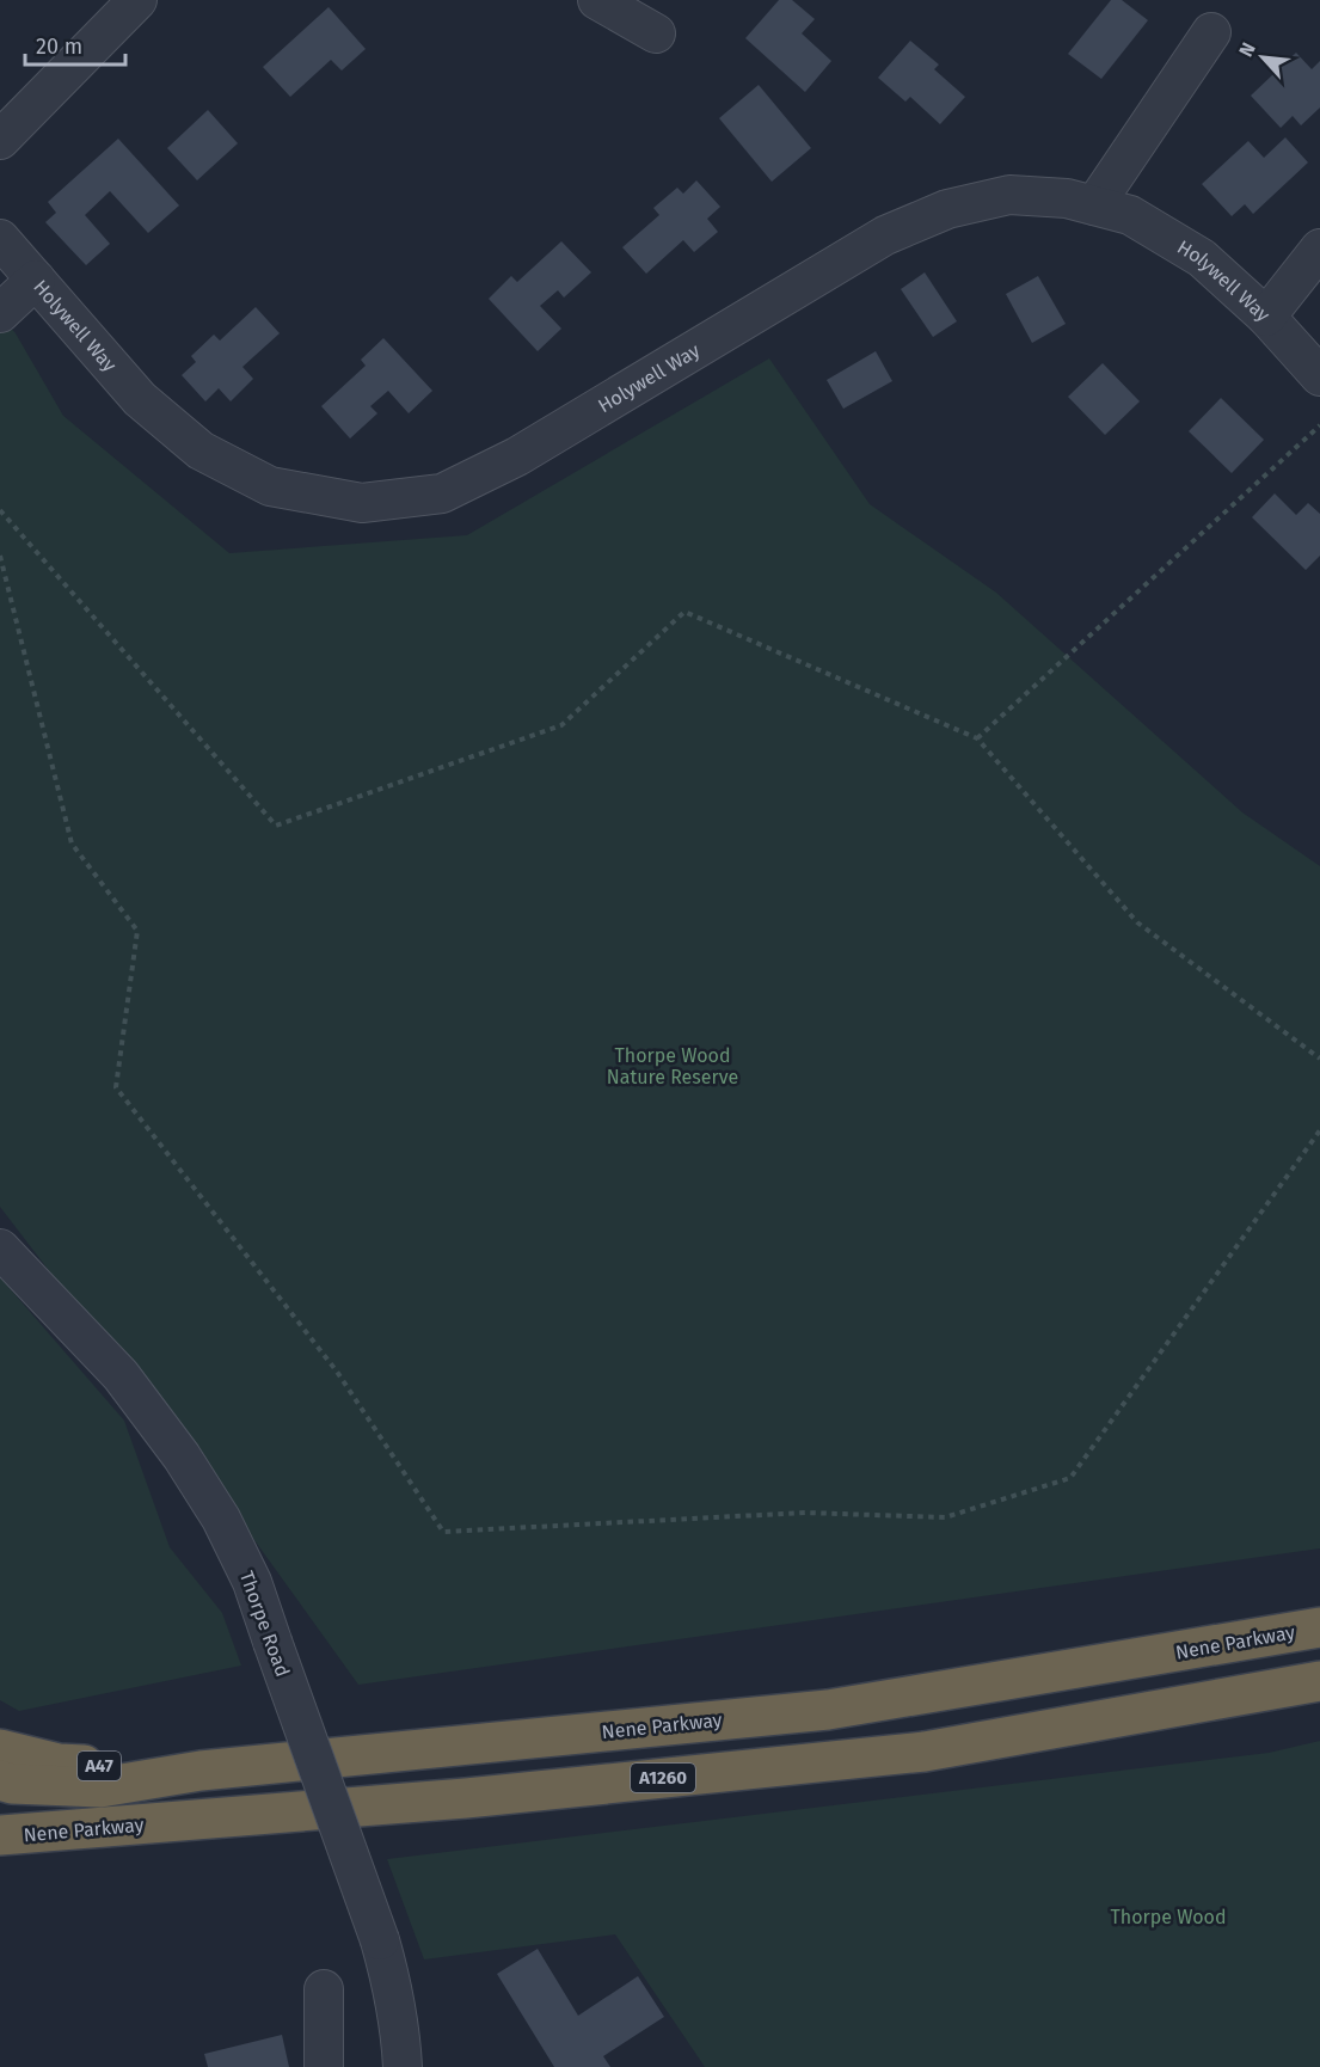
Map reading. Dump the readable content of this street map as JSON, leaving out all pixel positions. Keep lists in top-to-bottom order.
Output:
{
  "streets": {
    "highway": ["Nene Parkway", "A47", "A1260"],
    "street": ["Holywell Way", "Thorpe Road"]
  },
  "crossings": [
    ["Nene Parkway", "A47"]
  ],
  "parks": ["Thorpe Wood Nature Reserve", "Thorpe Wood"],
  "scale_bar": "20 m",
  "north": "top left"
}
